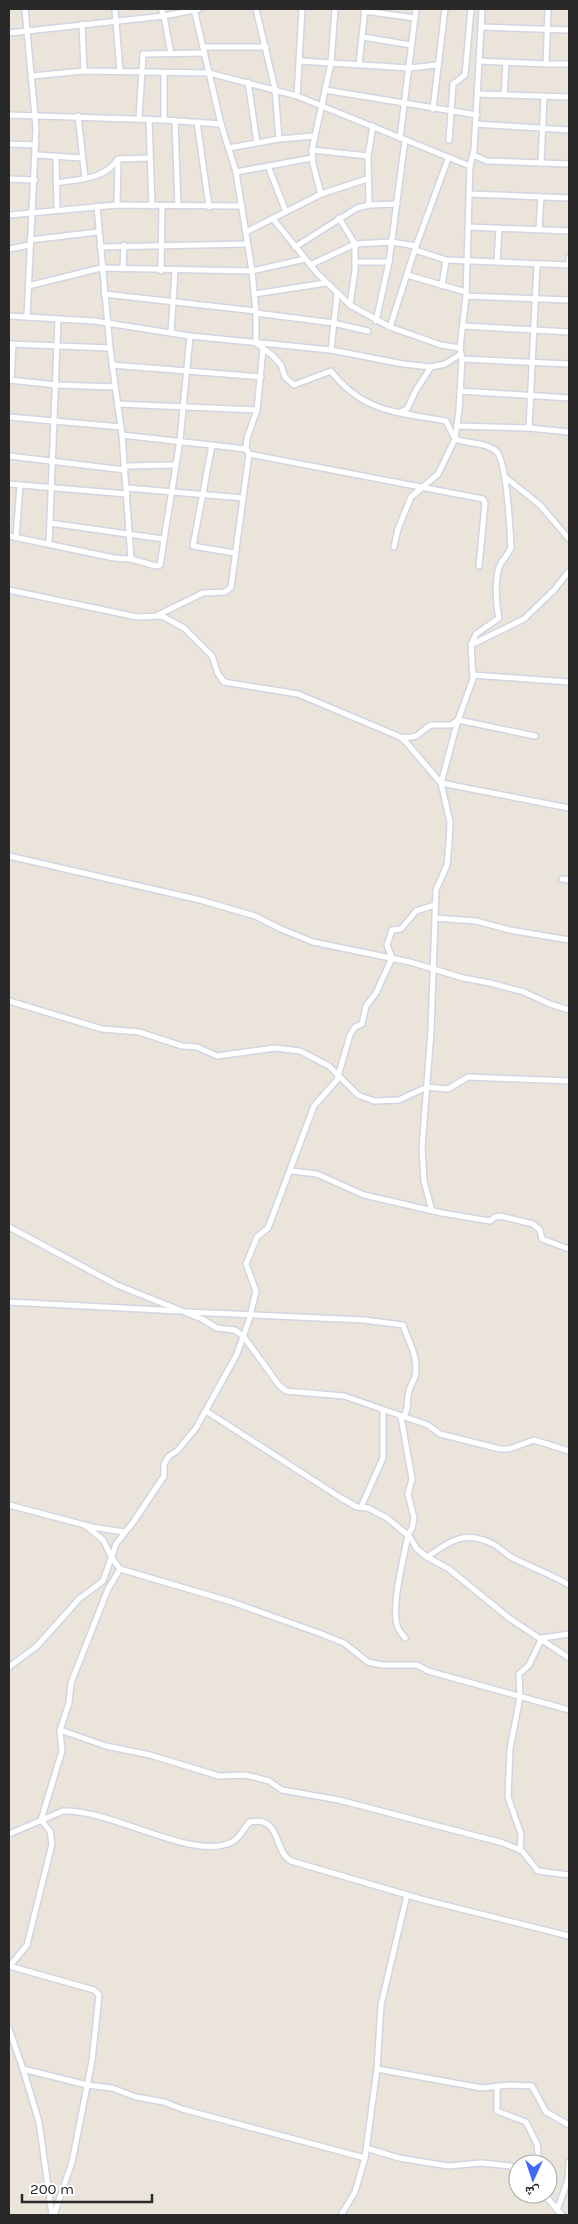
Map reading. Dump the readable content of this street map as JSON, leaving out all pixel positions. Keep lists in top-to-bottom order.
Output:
{
  "scale_bar": "200 m",
  "north": "bottom"
}
